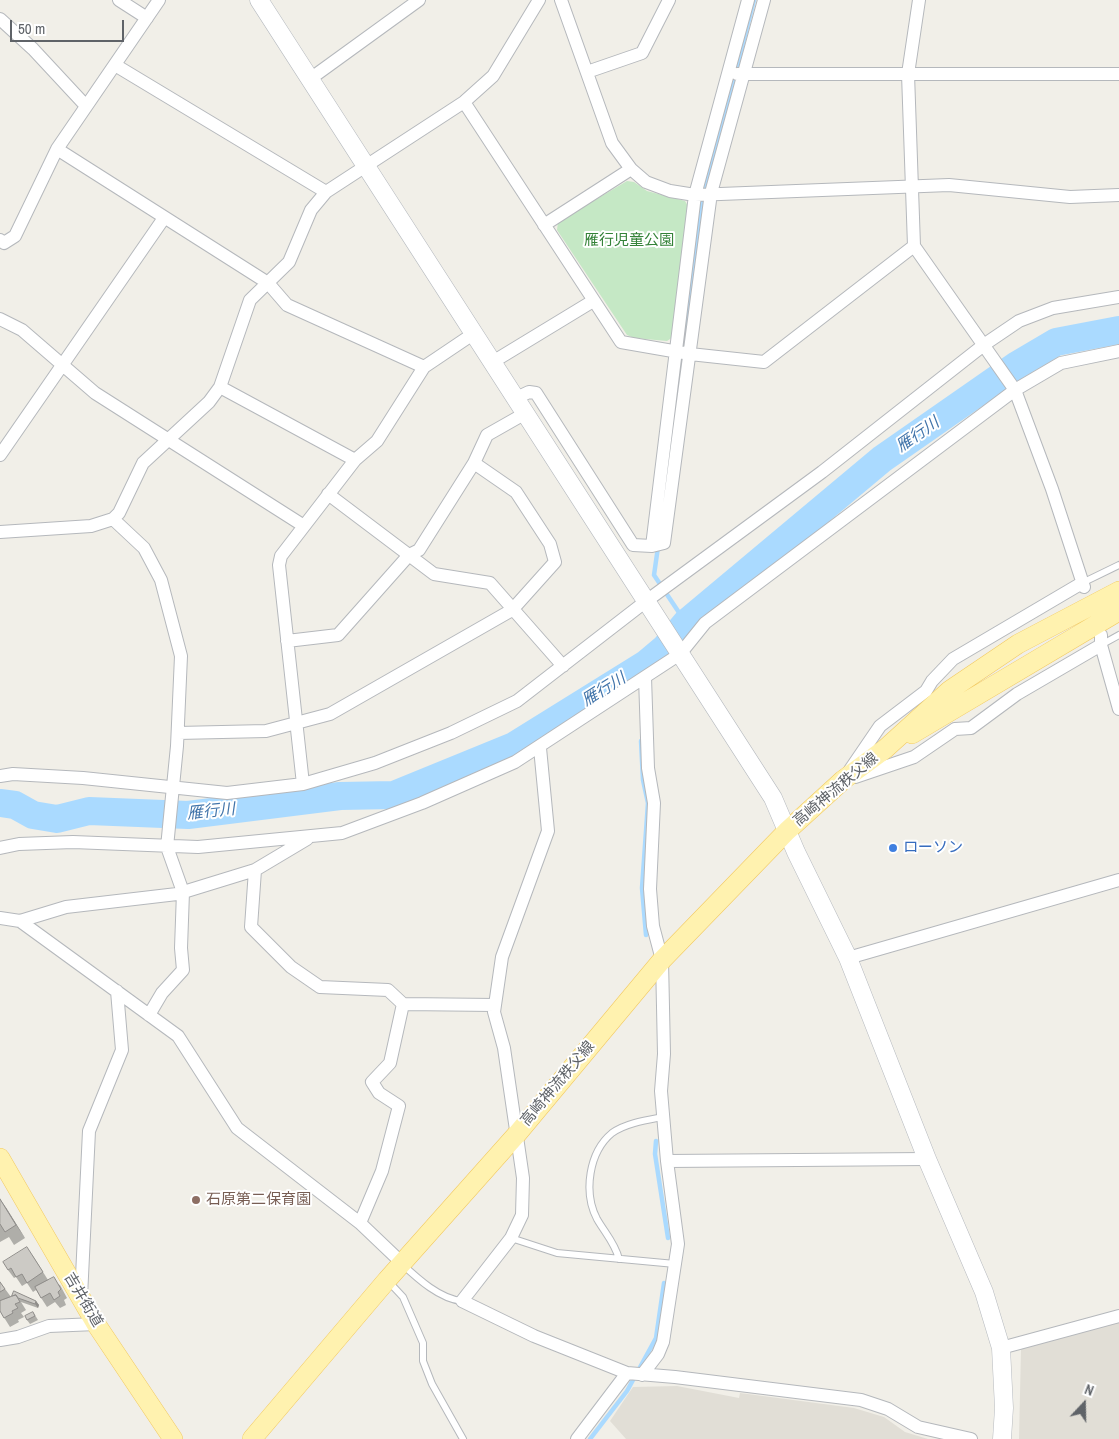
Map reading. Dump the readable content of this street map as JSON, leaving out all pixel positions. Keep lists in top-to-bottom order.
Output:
{
  "streets": {
    "main road": ["高崎神流秩父線", "吉井街道"]
  },
  "water": ["雁行川"],
  "parks": ["雁行児童公園"],
  "places": ["ローソン", "石原第二保育園"],
  "scale_bar": "50 m",
  "north": "top"
}
